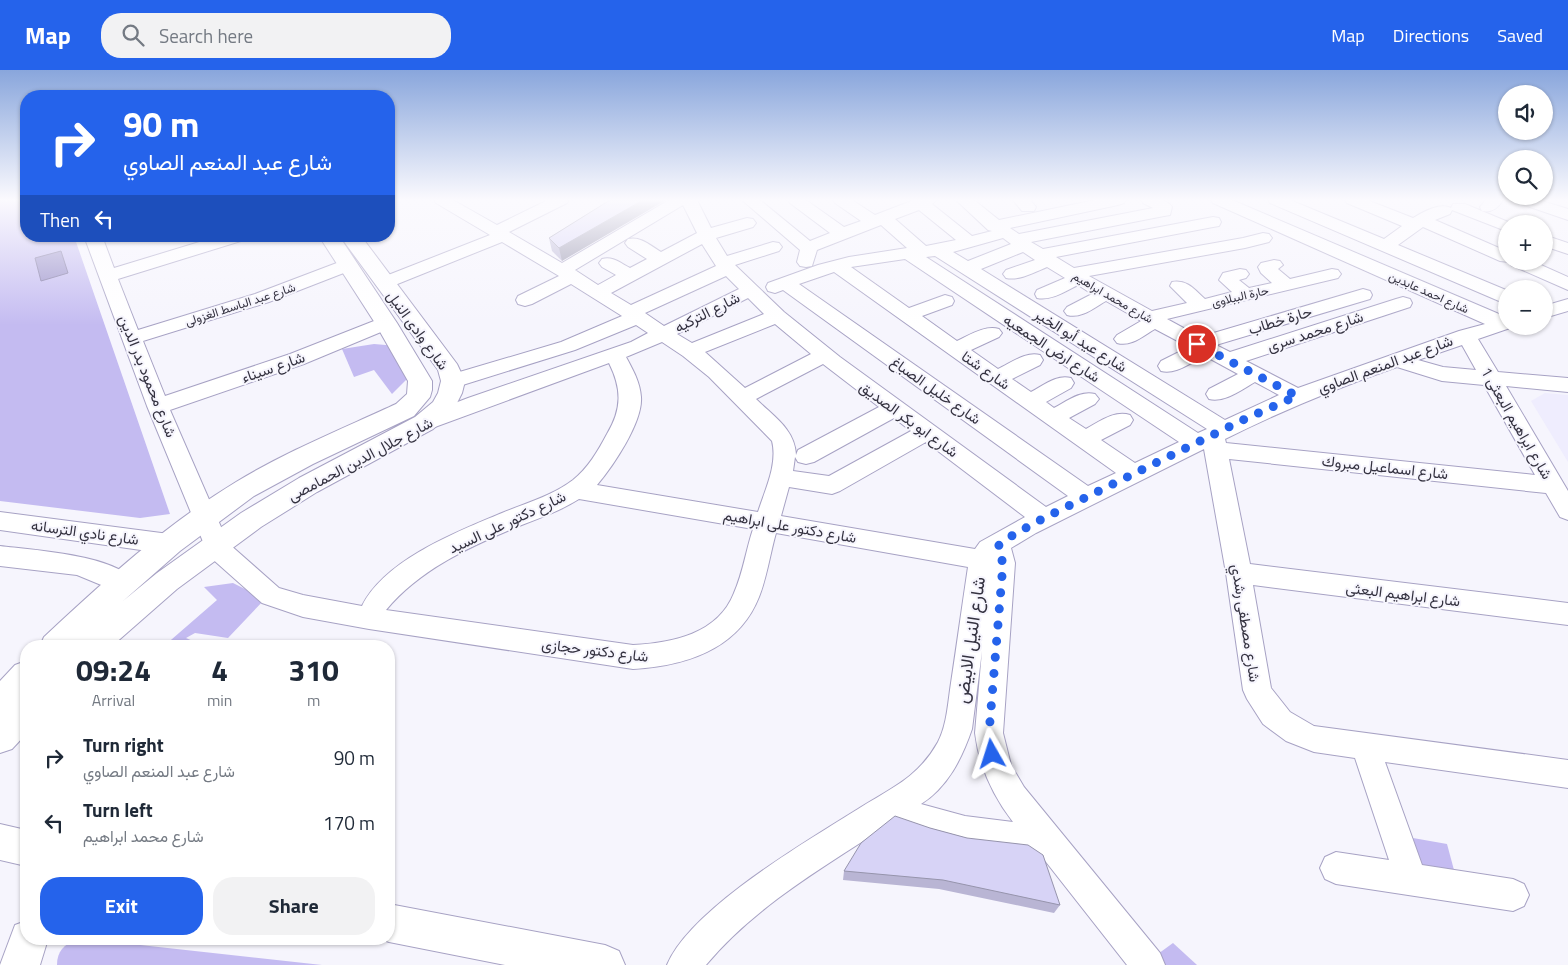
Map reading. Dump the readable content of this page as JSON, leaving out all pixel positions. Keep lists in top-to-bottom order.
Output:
{
  "streets": {
    "main road": ["شارع وادى النيل", "شارع جلال الدين الحمامصى"],
    "street": [
      "شارع احمد عابدين",
      "حارة الببلاوى",
      "شارع محمد ابراهيم",
      "شارع عبد الباسط الغزولى",
      "شارع التركيه",
      "حارة خطاب",
      "شارع محمد سرى",
      "شارع عيد أبو الخير",
      "شارع ارض الجمعيه",
      "شارع عبد المنعم الصاوي",
      "شارع سيناء",
      "شارع شتا",
      "شارع محمود بدر الدين",
      "شارع خليل الصباغ",
      "شارع ابو بكر الصديق",
      "شارع ابراهيم البعثى 1",
      "شارع اسماعيل مبروك",
      "شارع دكتور على السيد",
      "شارع دكتور على ابراهيم",
      "شارع نادي الترسانه",
      "شارع ابراهيم البعثى",
      "شارع مصطفى رشدي",
      "شارع النيل الابيض",
      "شارع دكتور حجازى"
    ]
  },
  "crossings": [
    ["حارة الببلاوى", "شارع محمد ابراهيم"],
    ["شارع محمد ابراهيم", "شارع التركيه"],
    ["شارع محمد ابراهيم", "حارة خطاب"],
    ["شارع محمد ابراهيم", "شارع محمد سرى"],
    ["شارع محمد ابراهيم", "شارع عبد المنعم الصاوي"],
    ["شارع عبد الباسط الغزولى", "شارع وادى النيل"],
    ["شارع عبد الباسط الغزولى", "شارع محمود بدر الدين"],
    ["شارع التركيه", "شارع عيد أبو الخير"],
    ["شارع التركيه", "شارع ارض الجمعيه"],
    ["شارع التركيه", "شارع شتا"],
    ["شارع التركيه", "شارع خليل الصباغ"],
    ["شارع التركيه", "شارع ابو بكر الصديق"],
    ["شارع التركيه", "شارع جلال الدين الحمامصى"],
    ["شارع وادى النيل", "شارع سيناء"],
    ["شارع وادى النيل", "شارع جلال الدين الحمامصى"],
    ["شارع عيد أبو الخير", "شارع ارض الجمعيه"],
    ["شارع عيد أبو الخير", "شارع عبد المنعم الصاوي"],
    ["شارع عيد أبو الخير", "شارع اسماعيل مبروك"],
    ["شارع عيد أبو الخير", "شارع مصطفى رشدي"],
    ["شارع ارض الجمعيه", "شارع عبد المنعم الصاوي"],
    ["شارع ارض الجمعيه", "شارع اسماعيل مبروك"],
    ["شارع ارض الجمعيه", "شارع مصطفى رشدي"],
    ["شارع عبد المنعم الصاوي", "شارع شتا"],
    ["شارع عبد المنعم الصاوي", "شارع خليل الصباغ"],
    ["شارع عبد المنعم الصاوي", "شارع ابو بكر الصديق"],
    ["شارع عبد المنعم الصاوي", "شارع ابراهيم البعثى 1"],
    ["شارع عبد المنعم الصاوي", "شارع اسماعيل مبروك"],
    ["شارع عبد المنعم الصاوي", "شارع دكتور على ابراهيم"],
    ["شارع عبد المنعم الصاوي", "شارع مصطفى رشدي"],
    ["شارع عبد المنعم الصاوي", "شارع النيل الابيض"],
    ["شارع سيناء", "شارع محمود بدر الدين"],
    ["شارع محمود بدر الدين", "شارع جلال الدين الحمامصى"],
    ["شارع محمود بدر الدين", "شارع دكتور حجازى"],
    ["شارع ابراهيم البعثى 1", "شارع اسماعيل مبروك"],
    ["شارع جلال الدين الحمامصى", "شارع دكتور على السيد"],
    ["شارع جلال الدين الحمامصى", "شارع نادي الترسانه"],
    ["شارع جلال الدين الحمامصى", "شارع دكتور حجازى"],
    ["شارع اسماعيل مبروك", "شارع مصطفى رشدي"],
    ["شارع دكتور على السيد", "شارع دكتور على ابراهيم"],
    ["شارع دكتور على السيد", "شارع دكتور حجازى"],
    ["شارع دكتور على ابراهيم", "شارع النيل الابيض"],
    ["شارع دكتور على ابراهيم", "شارع دكتور حجازى"],
    ["شارع ابراهيم البعثى", "شارع مصطفى رشدي"]
  ],
  "page": {
    "header": "Map",
    "search": "Search here",
    "nav": ["Map", "Directions", "Saved"],
    "map_buttons": ["+", "−"],
    "turn": ["90 m", "شارع عبد المنعم الصاوي"],
    "then": "Then",
    "eta": [
      "09:24",
      "Arrival",
      "4",
      "min",
      "310",
      "m"
    ],
    "list": [
      {
        "name": "Turn right",
        "note": "شارع عبد المنعم الصاوي",
        "value": "90 m"
      },
      {
        "name": "Turn left",
        "note": "شارع محمد ابراهيم",
        "value": "170 m"
      }
    ],
    "buttons": ["Exit", "Share"]
  }
}
